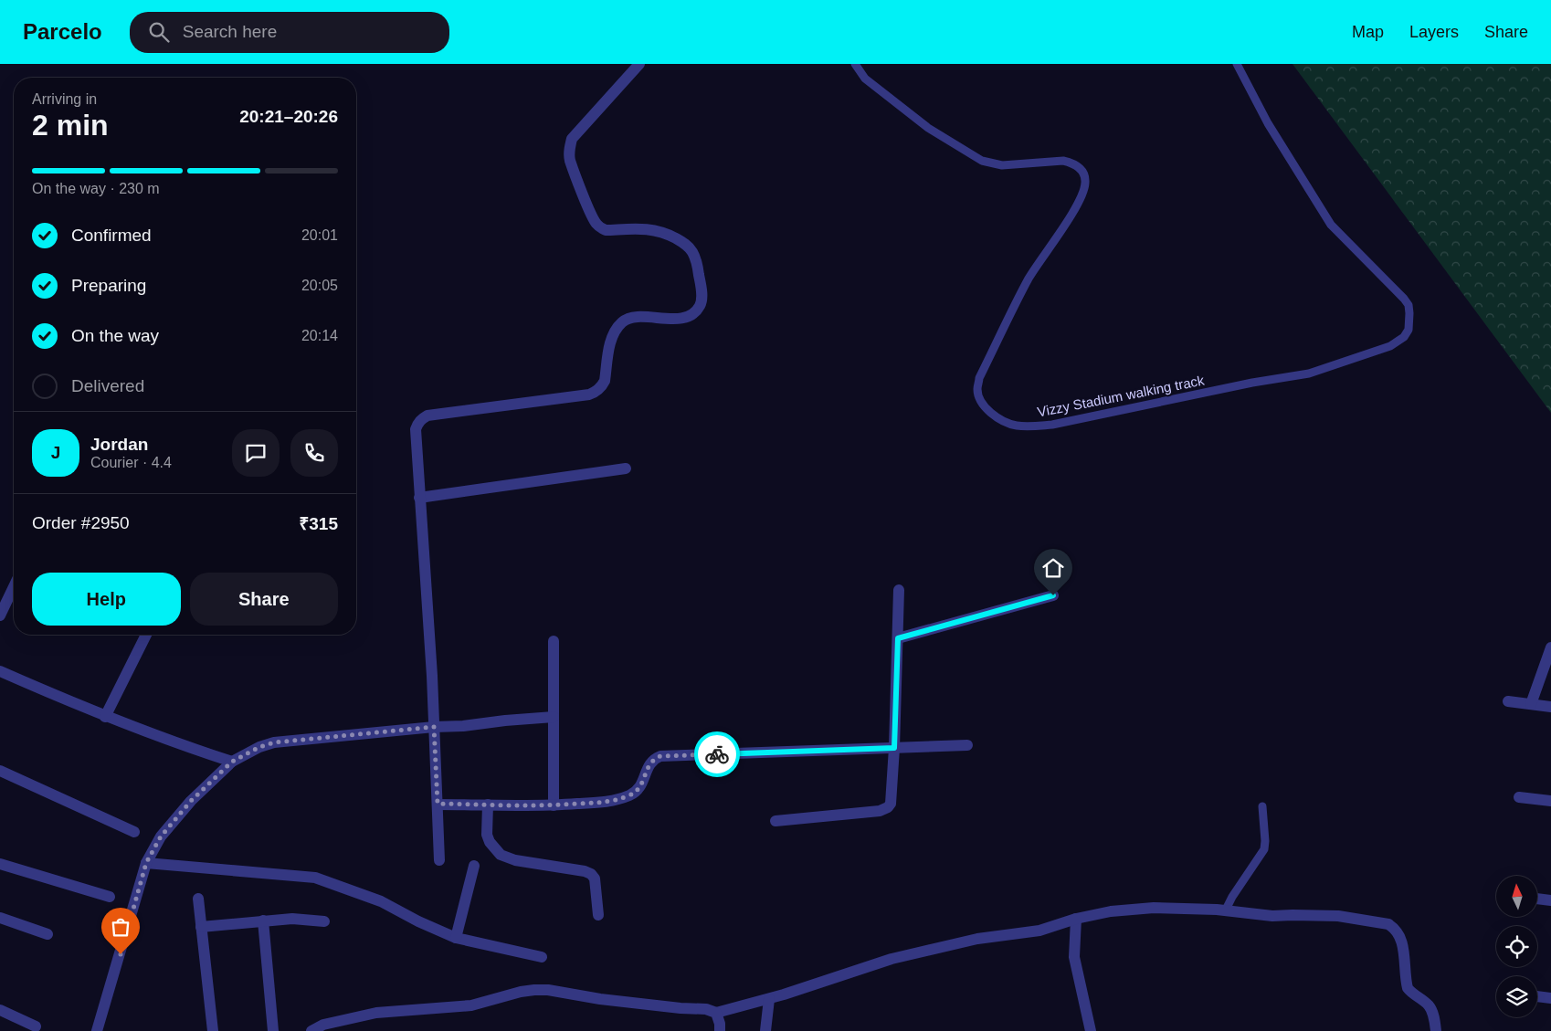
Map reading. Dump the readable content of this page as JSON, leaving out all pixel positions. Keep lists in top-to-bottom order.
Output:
{
  "streets": {
    "lane": ["Vizzy Stadium walking track"]
  },
  "north": "top",
  "page": {
    "header": "Parcelo",
    "search": "Search here",
    "nav": ["Map", "Layers", "Share"],
    "heading": ["2 min", "Arriving in", "20:21–20:26"],
    "panel": [
      "Jordan",
      "Courier · 4.4",
      "Order #2950",
      "₹315"
    ],
    "bar": "On the way · 230 m",
    "list": [
      ["Confirmed", "20:01"],
      ["Preparing", "20:05"],
      ["On the way", "20:14"],
      "Delivered"
    ],
    "round": "J",
    "buttons": ["Help", "Share"]
  }
}
